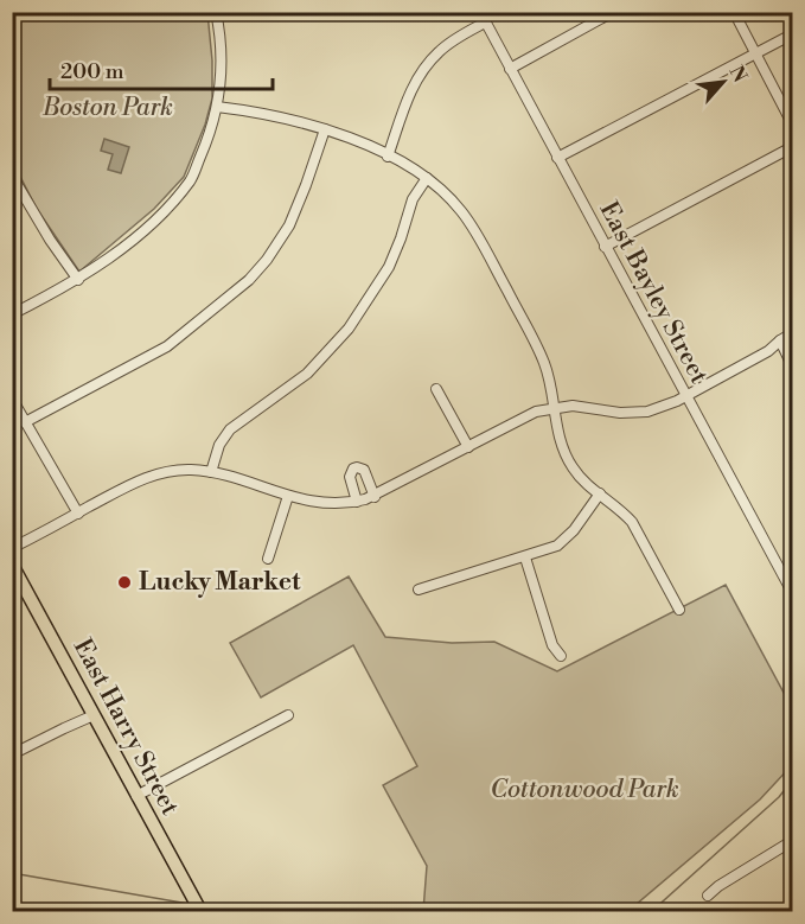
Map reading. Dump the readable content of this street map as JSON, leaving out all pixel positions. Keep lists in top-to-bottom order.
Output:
{
  "streets": {
    "main road": ["East Harry Street"],
    "street": ["East Bayley Street"]
  },
  "parks": ["Boston Park", "Cottonwood Park"],
  "places": ["Lucky Market"],
  "scale_bar": "200 m",
  "north": "top right"
}
